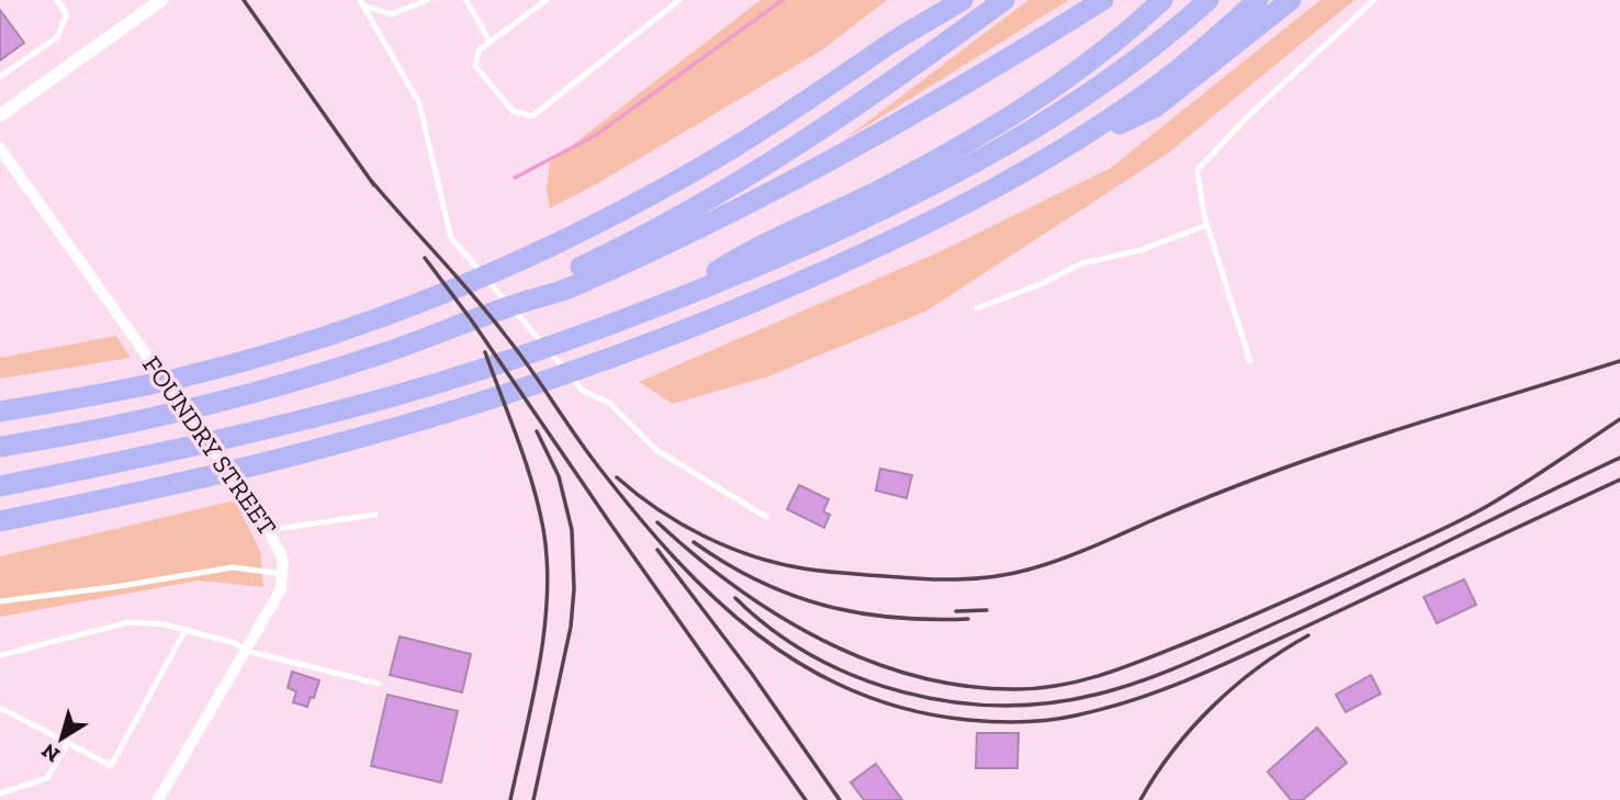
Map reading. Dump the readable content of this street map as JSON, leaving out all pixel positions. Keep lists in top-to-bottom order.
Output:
{
  "streets": {
    "street": ["FOUNDRY STREET"]
  },
  "north": "bottom left"
}
